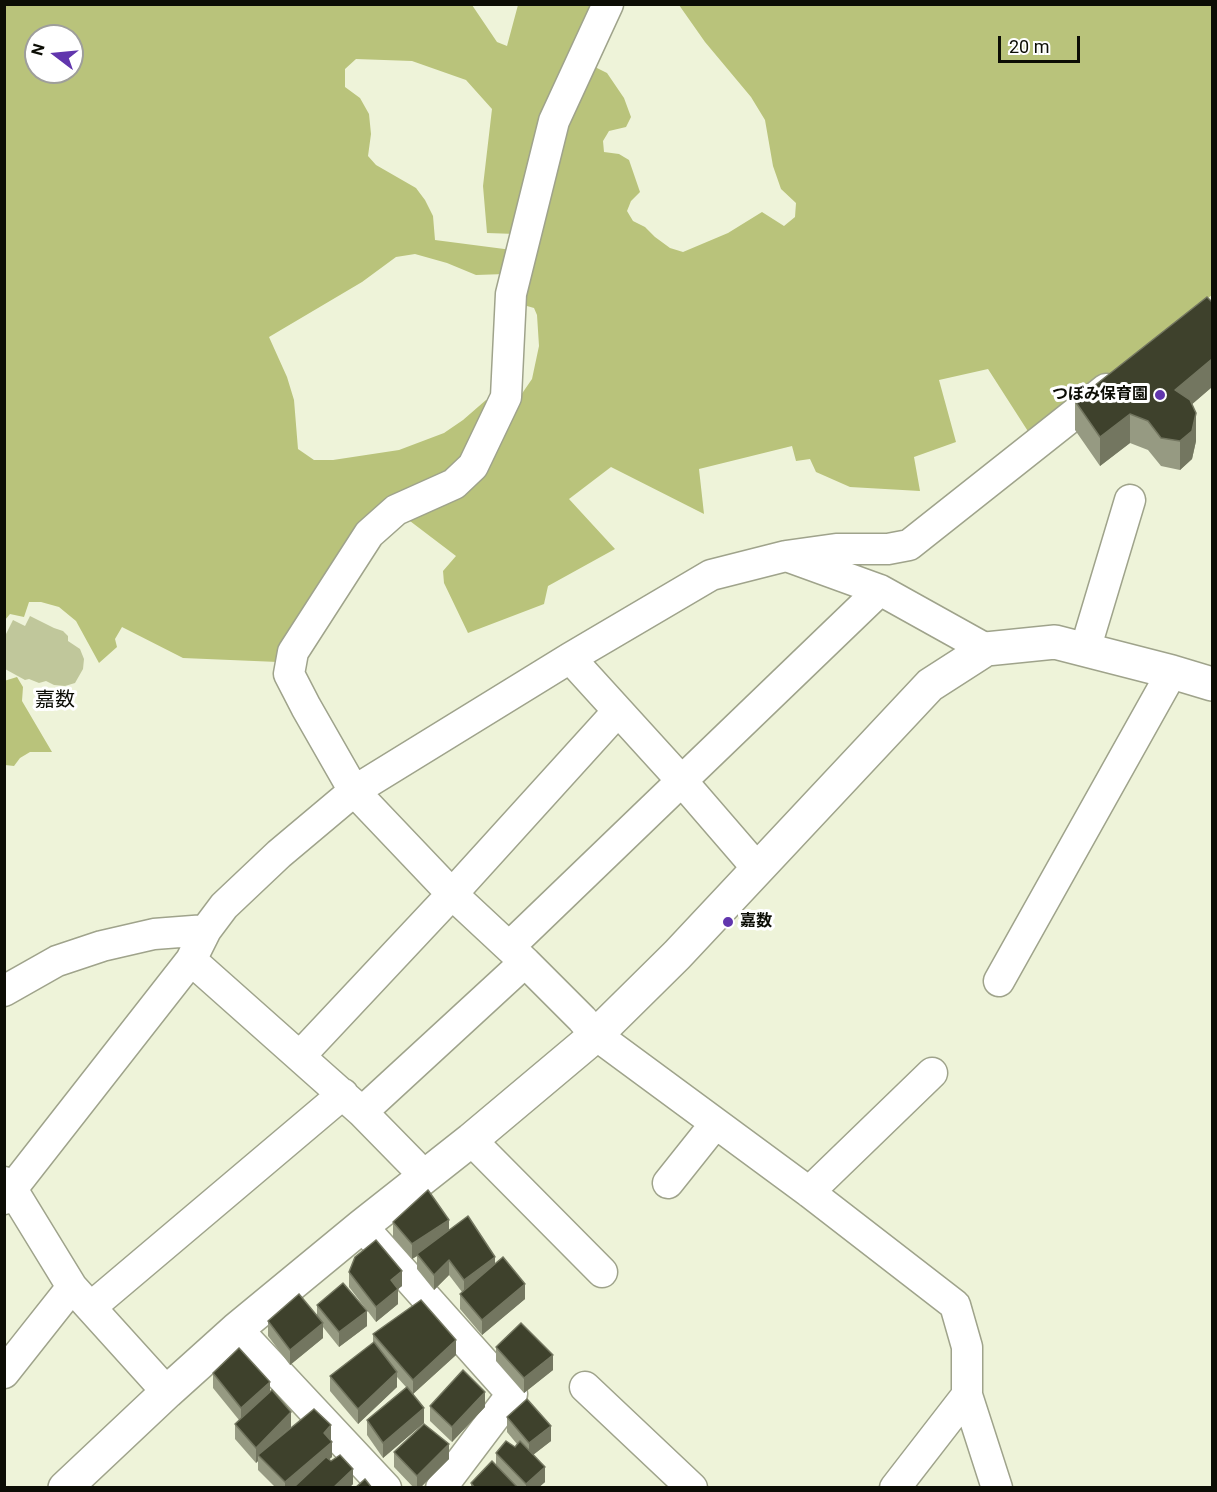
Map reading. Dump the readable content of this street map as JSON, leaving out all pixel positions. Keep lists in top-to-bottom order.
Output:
{
  "districts": ["嘉数"],
  "places": ["つぼみ保育園", "嘉数"],
  "scale_bar": "20 m",
  "north": "left"
}
